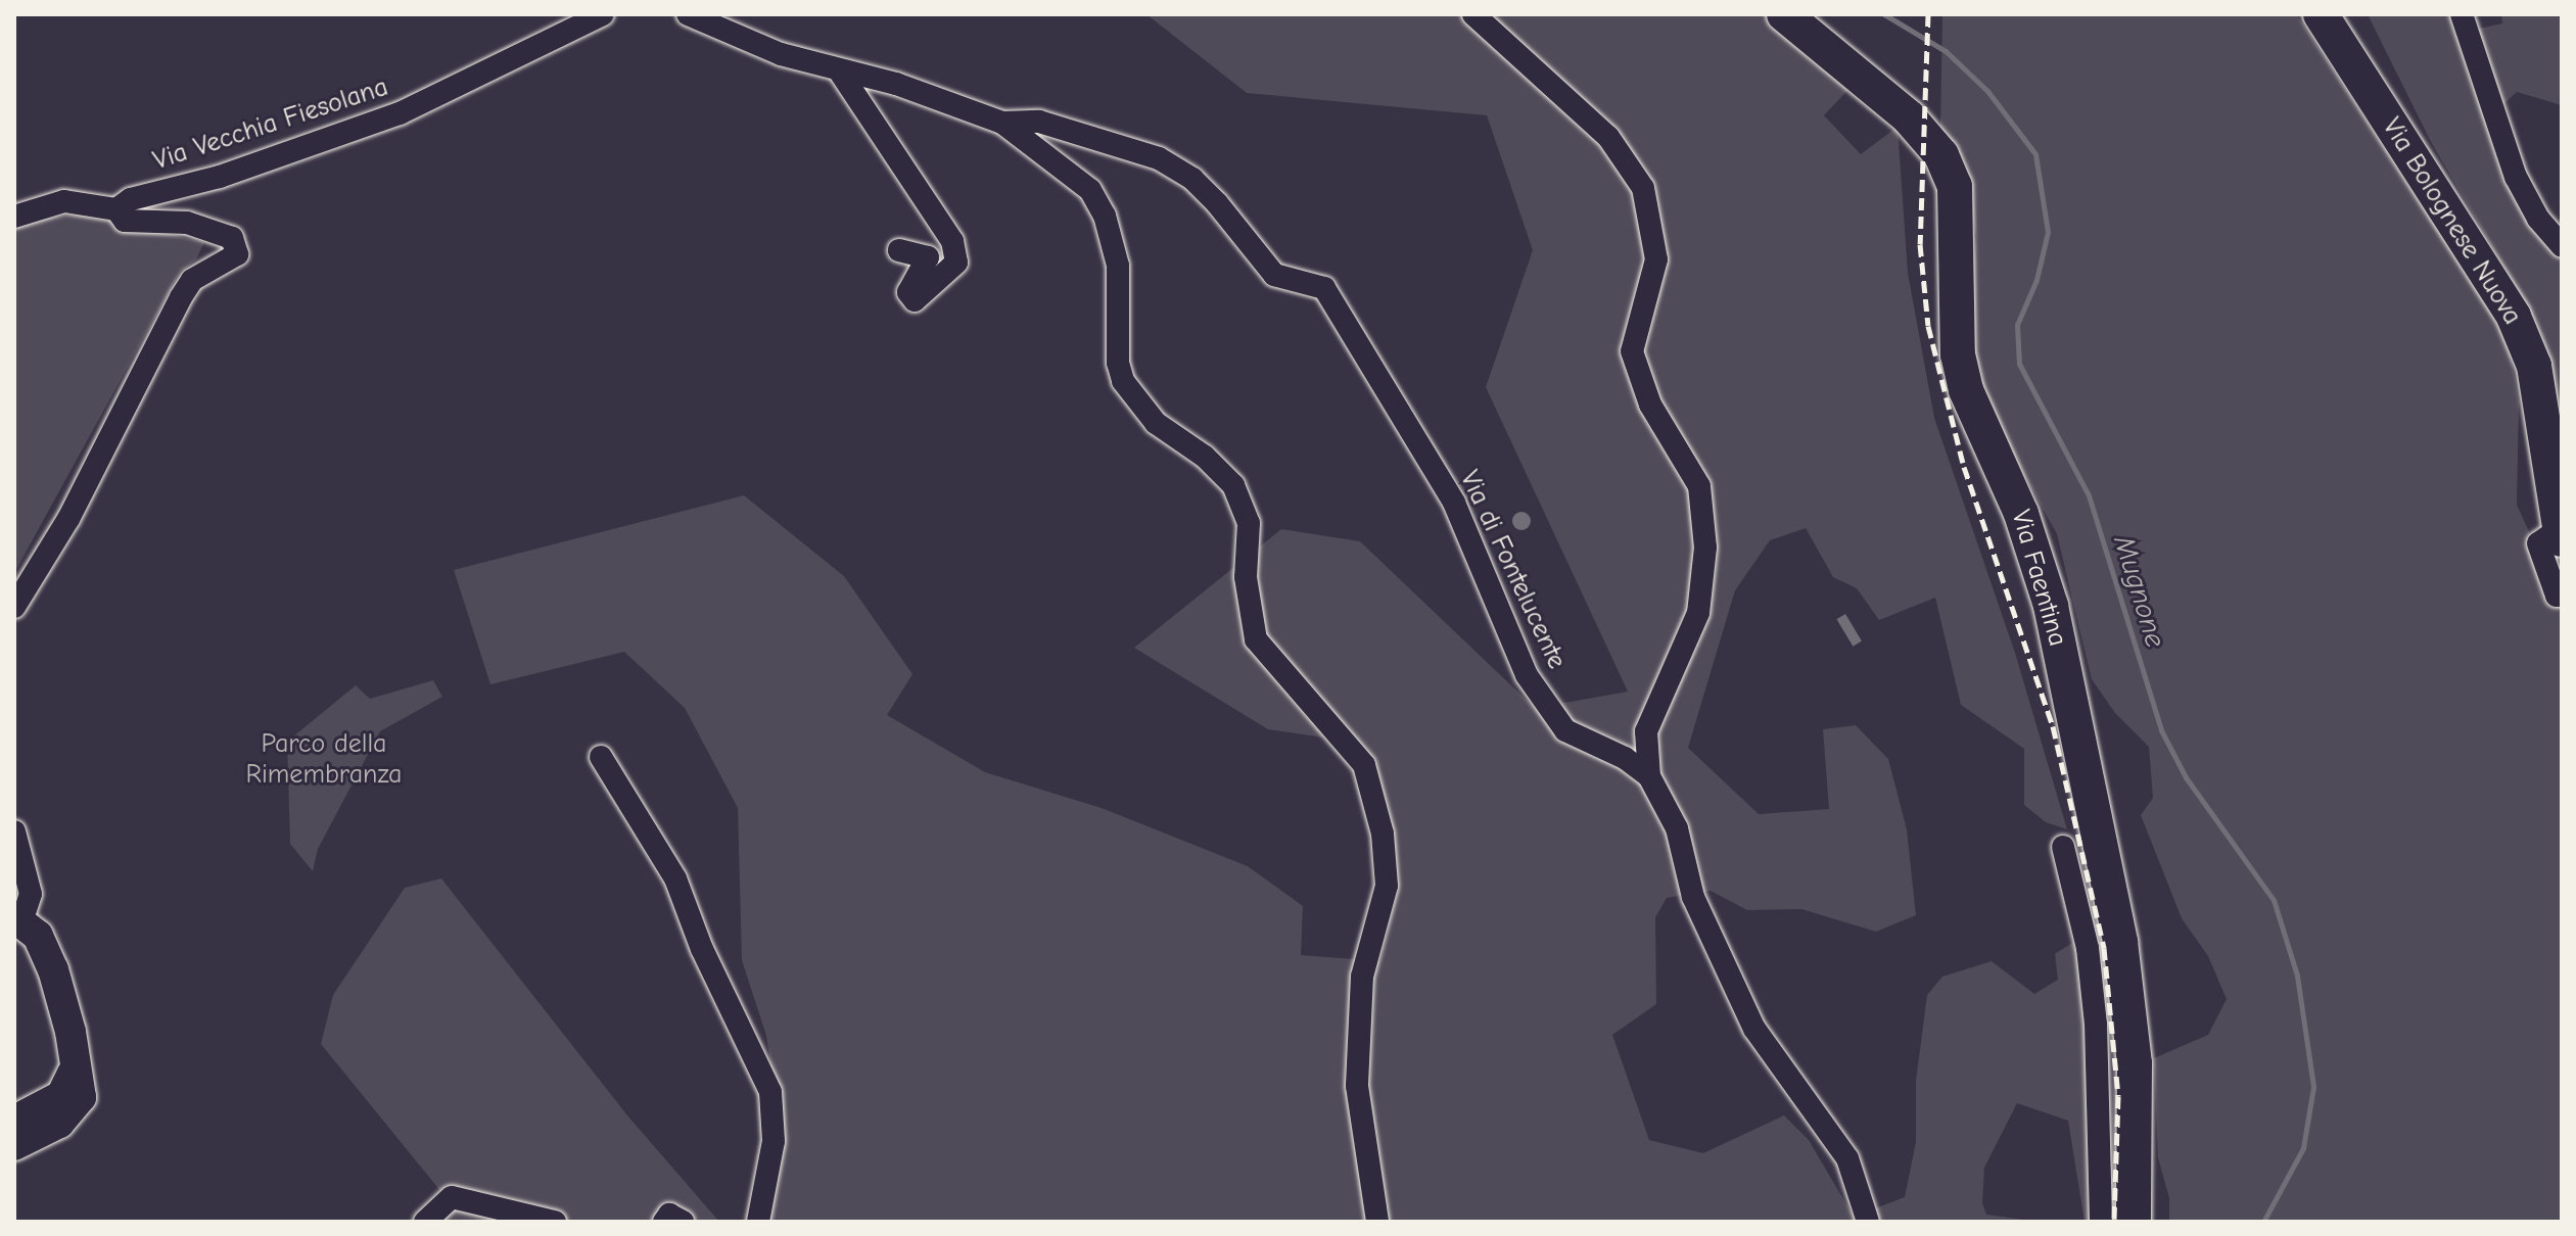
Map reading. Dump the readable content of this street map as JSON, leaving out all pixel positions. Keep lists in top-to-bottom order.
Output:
{
  "streets": {
    "main road": ["Via Bolognese Nuova", "Via Faentina"],
    "street": ["Via Vecchia Fiesolana", "Via di Fontelucente"]
  },
  "water": ["Mugnone"],
  "parks": ["Parco della Rimembranza"]
}
